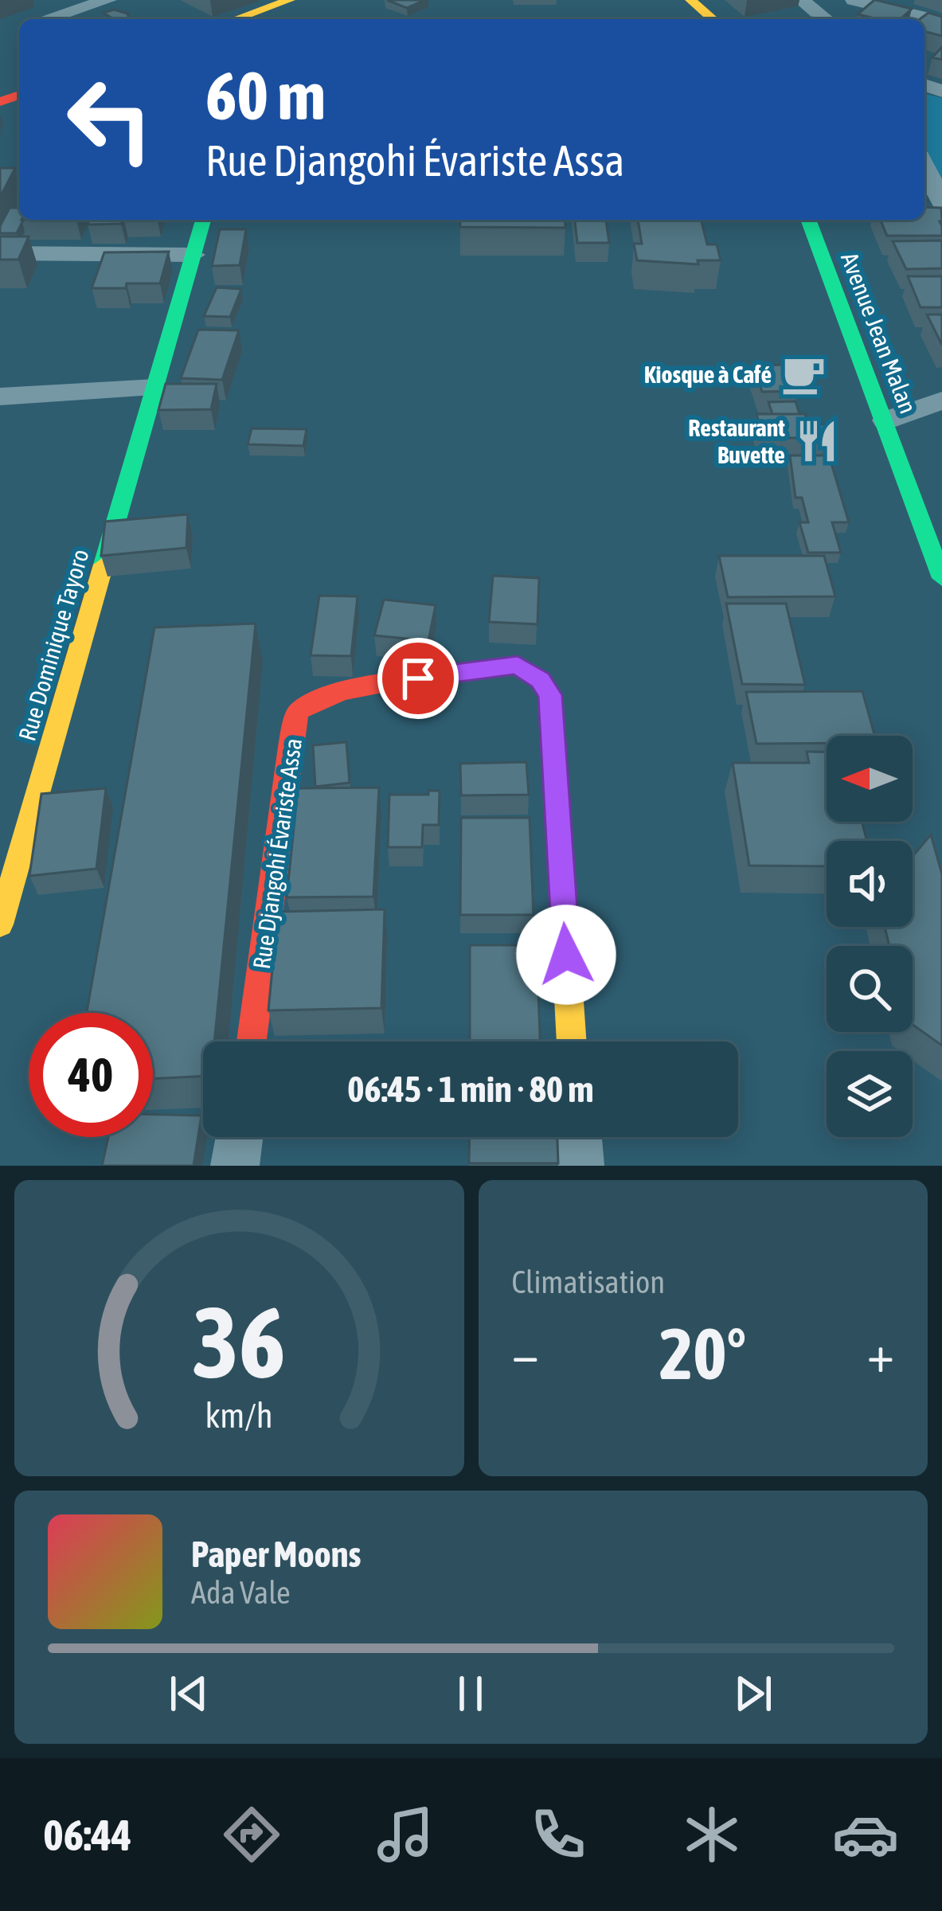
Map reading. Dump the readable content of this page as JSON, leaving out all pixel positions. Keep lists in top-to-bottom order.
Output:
{
  "streets": {
    "street": ["Avenue Jean Malan", "Rue Dominique Tayoro", "Rue Djangohi Évariste Assa"]
  },
  "places": {
    "cafe": ["Kiosque à Café"],
    "restaurant": ["Restaurant Buvette"]
  },
  "north": "left",
  "page": {
    "turn": ["60 m", "Rue Djangohi Évariste Assa"],
    "limit": "40",
    "trip": "06:45 · 1 min · 80 m",
    "tile": "Climatisation",
    "heat": ["−", "20°", "+"],
    "song": ["Paper Moons", "Ada Vale"],
    "tabs": "06:44",
    "gauge": ["36", "km/h"]
  }
}
